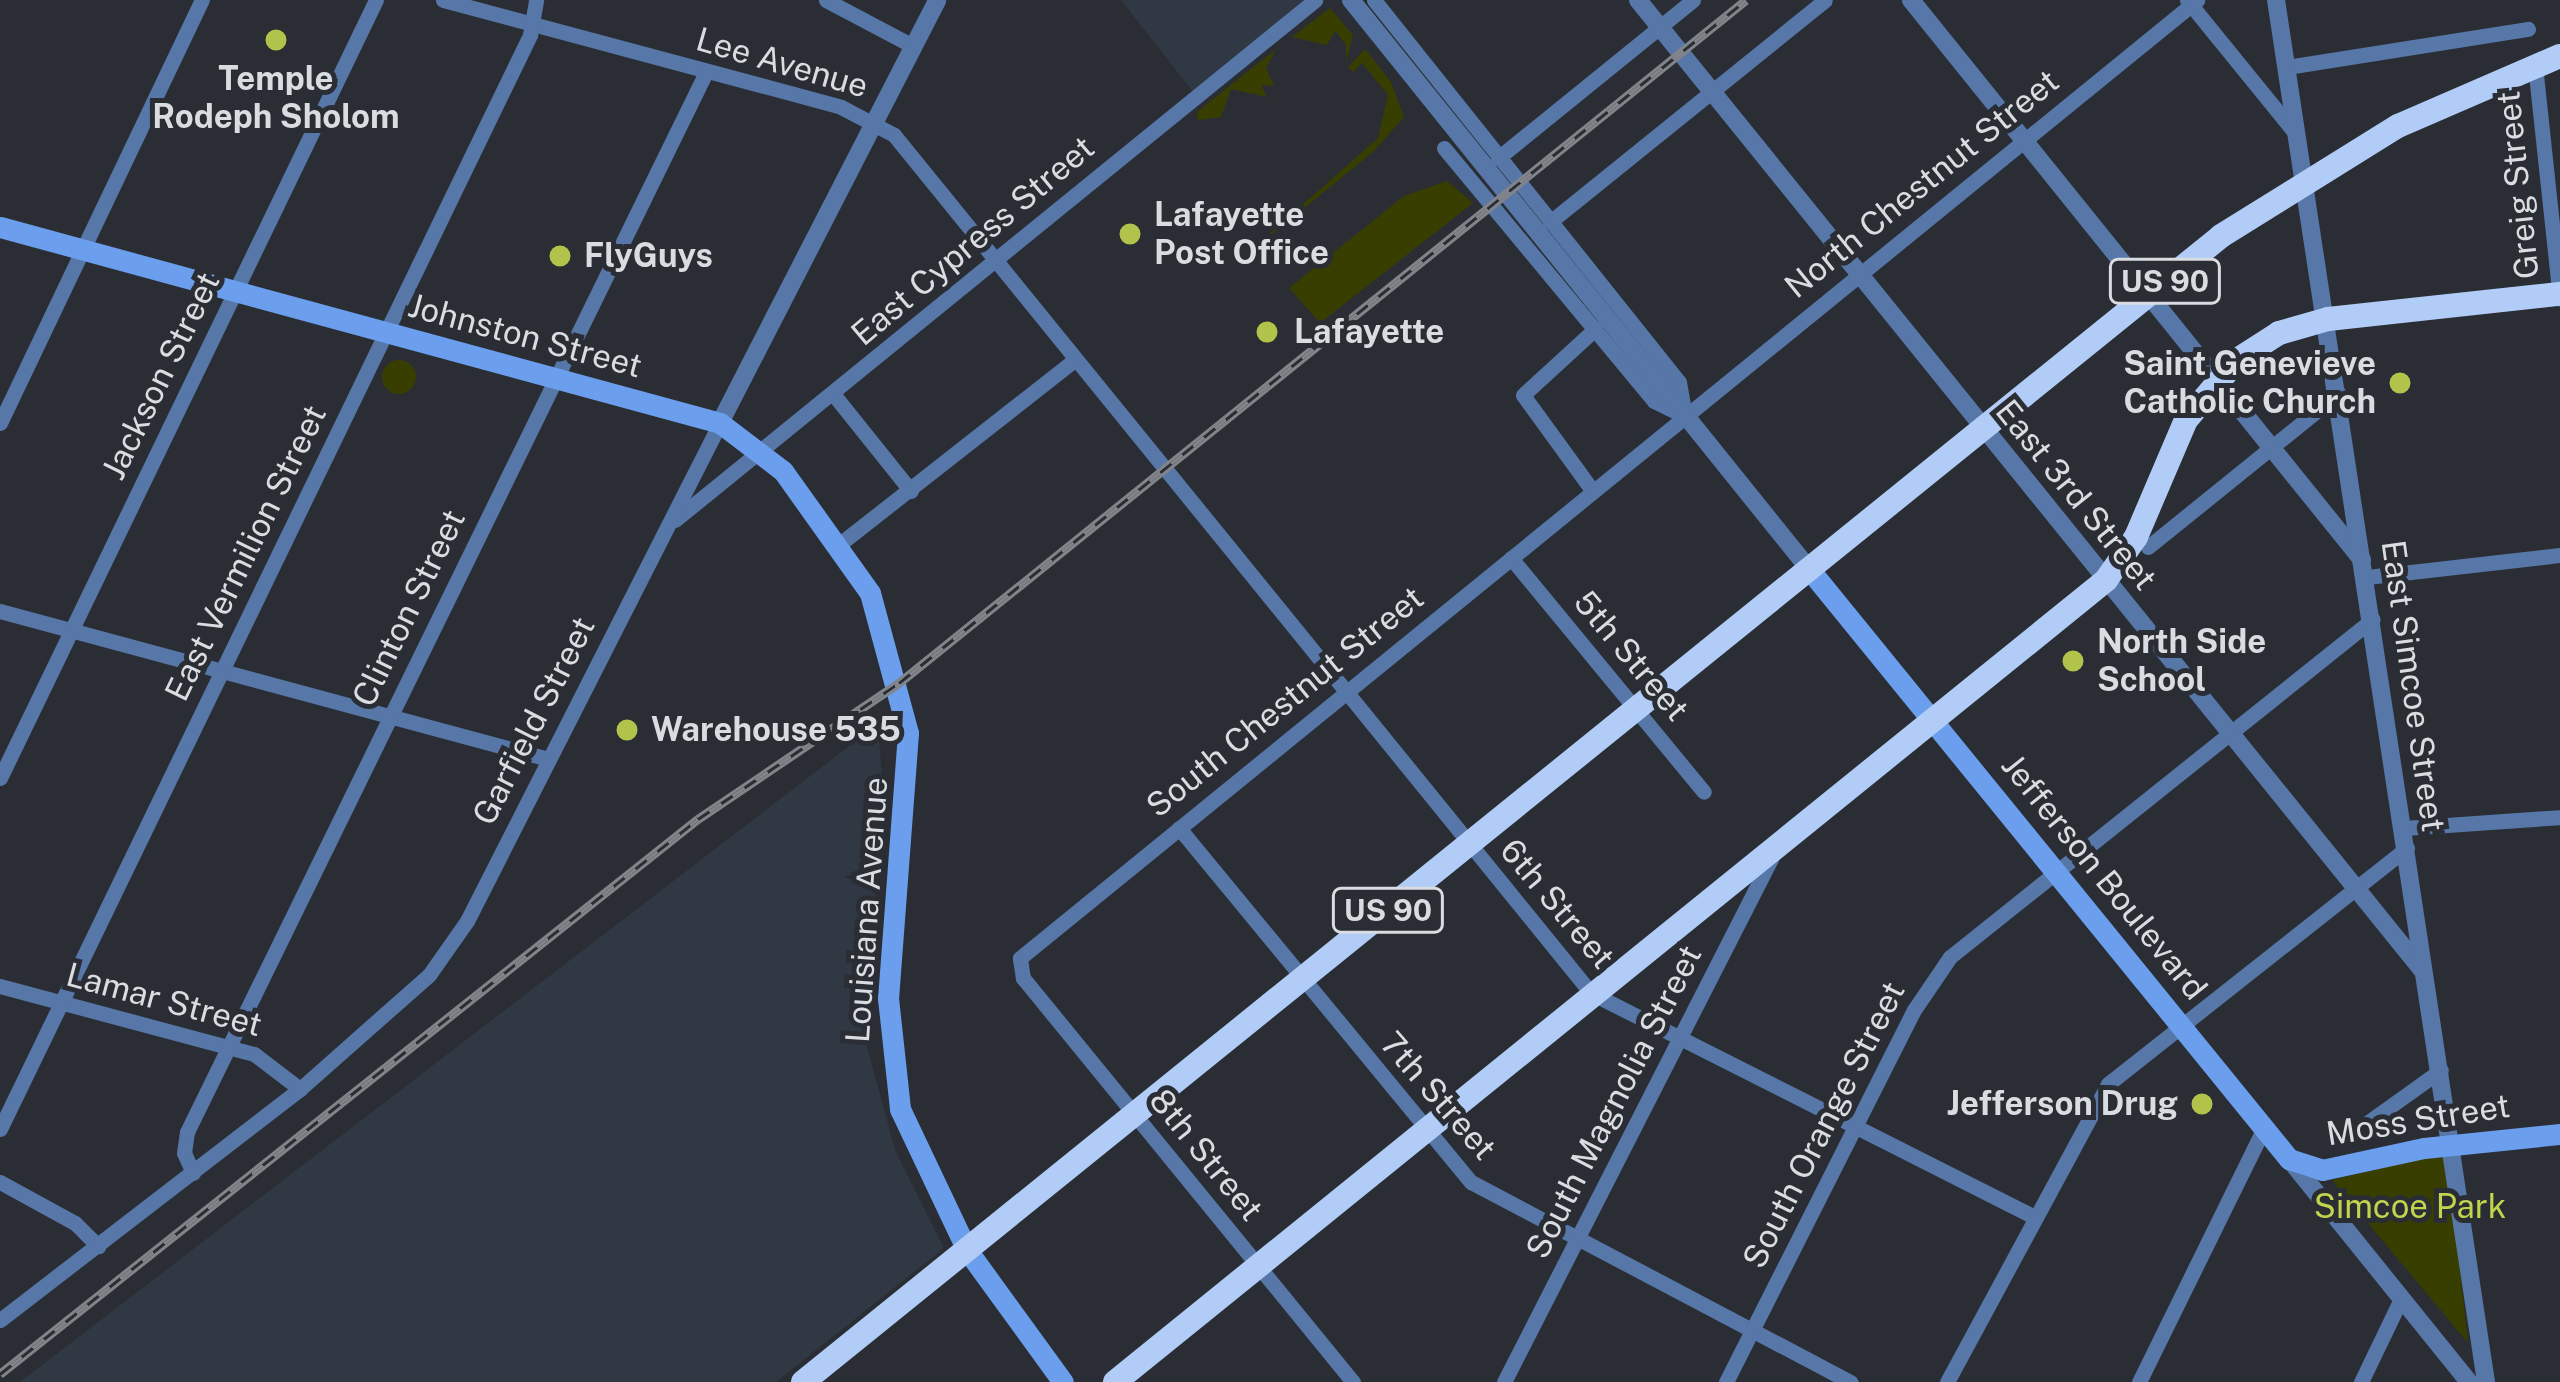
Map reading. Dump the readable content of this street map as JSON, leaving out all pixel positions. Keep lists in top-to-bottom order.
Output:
{
  "streets": {
    "highway": ["US 90"],
    "main road": [
      "Johnston Street",
      "Jefferson Boulevard",
      "Louisiana Avenue",
      "Moss Street"
    ],
    "street": [
      "Lee Avenue",
      "North Chestnut Street",
      "Greig Street",
      "East Cypress Street",
      "Jackson Street",
      "East 3rd Street",
      "East Vermilion Street",
      "Clinton Street",
      "5th Street",
      "East Simcoe Street",
      "South Chestnut Street",
      "Garfield Street",
      "6th Street",
      "Lamar Street",
      "7th Street",
      "South Magnolia Street",
      "South Orange Street",
      "8th Street"
    ]
  },
  "crossings": [
    ["Lee Avenue", "East Cypress Street"],
    ["Lee Avenue", "East Vermilion Street"],
    ["Lee Avenue", "Clinton Street"],
    ["Lee Avenue", "Garfield Street"],
    ["Lee Avenue", "6th Street"],
    ["North Chestnut Street", "East 3rd Street"],
    ["North Chestnut Street", "South Chestnut Street"],
    ["North Chestnut Street", "Jefferson Boulevard"],
    ["Greig Street", "US 90"],
    ["East Cypress Street", "Johnston Street"],
    ["East Cypress Street", "Garfield Street"],
    ["US 90", "East 3rd Street"],
    ["US 90", "5th Street"],
    ["US 90", "East Simcoe Street"],
    ["US 90", "Jefferson Boulevard"],
    ["US 90", "6th Street"],
    ["US 90", "Louisiana Avenue"],
    ["US 90", "7th Street"],
    ["US 90", "8th Street"],
    ["Johnston Street", "Jackson Street"],
    ["Johnston Street", "East Vermilion Street"],
    ["Johnston Street", "Clinton Street"],
    ["Johnston Street", "Garfield Street"],
    ["Johnston Street", "Louisiana Avenue"],
    ["East 3rd Street", "East Simcoe Street"],
    ["East 3rd Street", "South Orange Street"],
    ["East Vermilion Street", "Lamar Street"],
    ["Clinton Street", "Garfield Street"],
    ["Clinton Street", "Lamar Street"],
    ["5th Street", "South Chestnut Street"],
    ["East Simcoe Street", "Moss Street"],
    ["East Simcoe Street", "South Orange Street"],
    ["South Chestnut Street", "Jefferson Boulevard"],
    ["South Chestnut Street", "6th Street"],
    ["South Chestnut Street", "7th Street"],
    ["South Chestnut Street", "8th Street"],
    ["Garfield Street", "Lamar Street"],
    ["Jefferson Boulevard", "Moss Street"],
    ["Jefferson Boulevard", "South Orange Street"],
    ["6th Street", "South Magnolia Street"],
    ["6th Street", "South Orange Street"],
    ["7th Street", "South Magnolia Street"],
    ["7th Street", "South Orange Street"]
  ],
  "parks": ["Simcoe Park"],
  "places": [
    "Temple Rodeph Sholom",
    "Lafayette Post Office",
    "FlyGuys",
    "Lafayette",
    "Saint Genevieve Catholic Church",
    "North Side School",
    "Warehouse 535",
    "Jefferson Drug"
  ]
}
